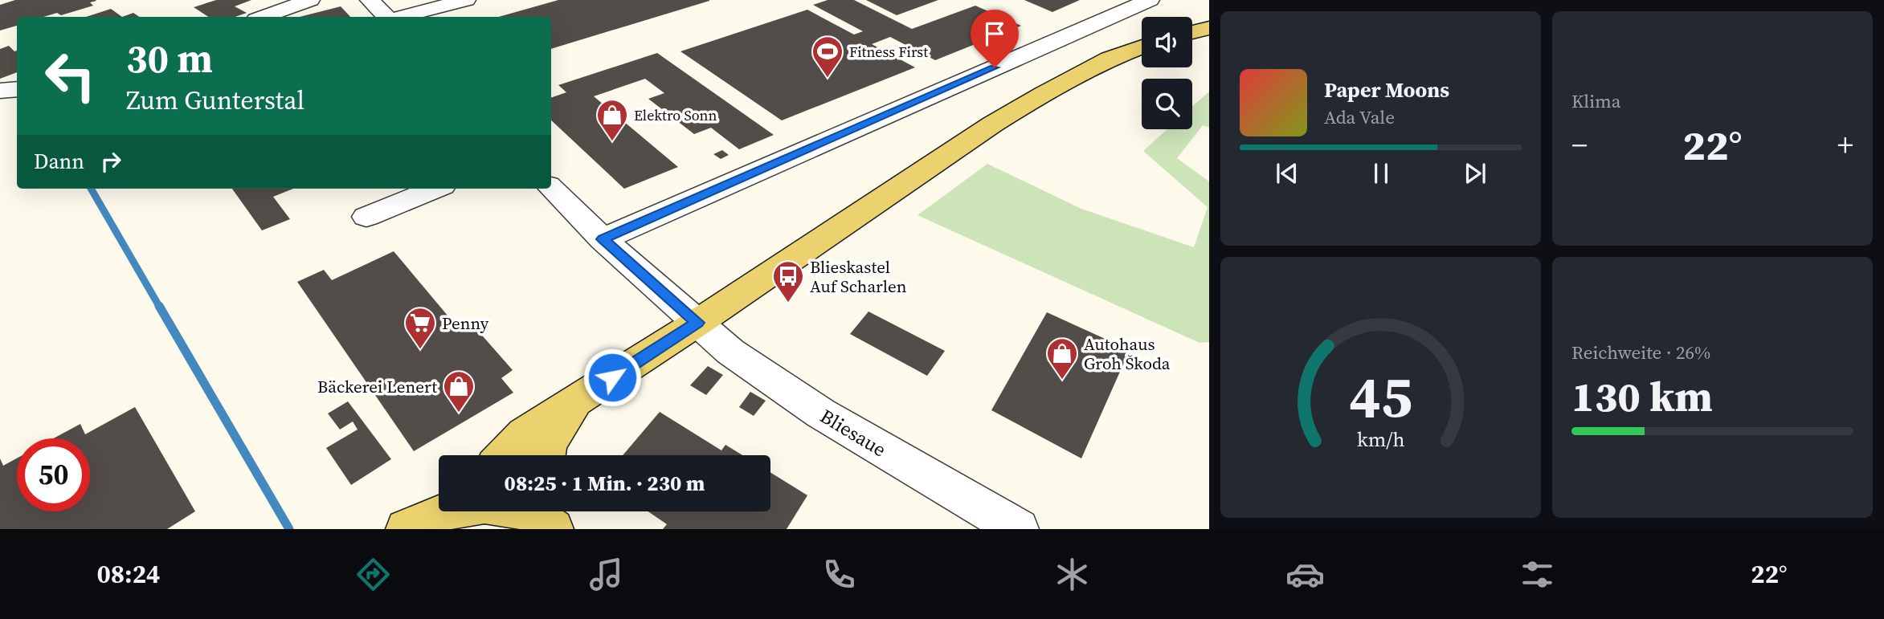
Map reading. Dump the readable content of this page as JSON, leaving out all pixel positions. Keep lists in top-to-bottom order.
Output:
{
  "streets": {
    "street": ["Bliesaue"]
  },
  "places": {
    "sports": ["Fitness First"],
    "shop": ["Elektro Sonn", "Autohaus Groh Škoda", "Bäckerei Lenert"],
    "bus stop": ["Blieskastel Auf Scharlen"],
    "supermarket": ["Penny"]
  },
  "page": {
    "tile": [
      "Klima",
      ["Reichweite · 26%", "130 km"]
    ],
    "turn": ["30 m", "Zum Gunterstal"],
    "song": ["Paper Moons", "Ada Vale"],
    "heat": ["−", "22°", "+"],
    "then": "Dann",
    "limit": "50",
    "trip": "08:25 · 1 Min. · 230 m",
    "tabs": ["08:24", "22°"],
    "gauge": ["45", "km/h"]
  }
}
